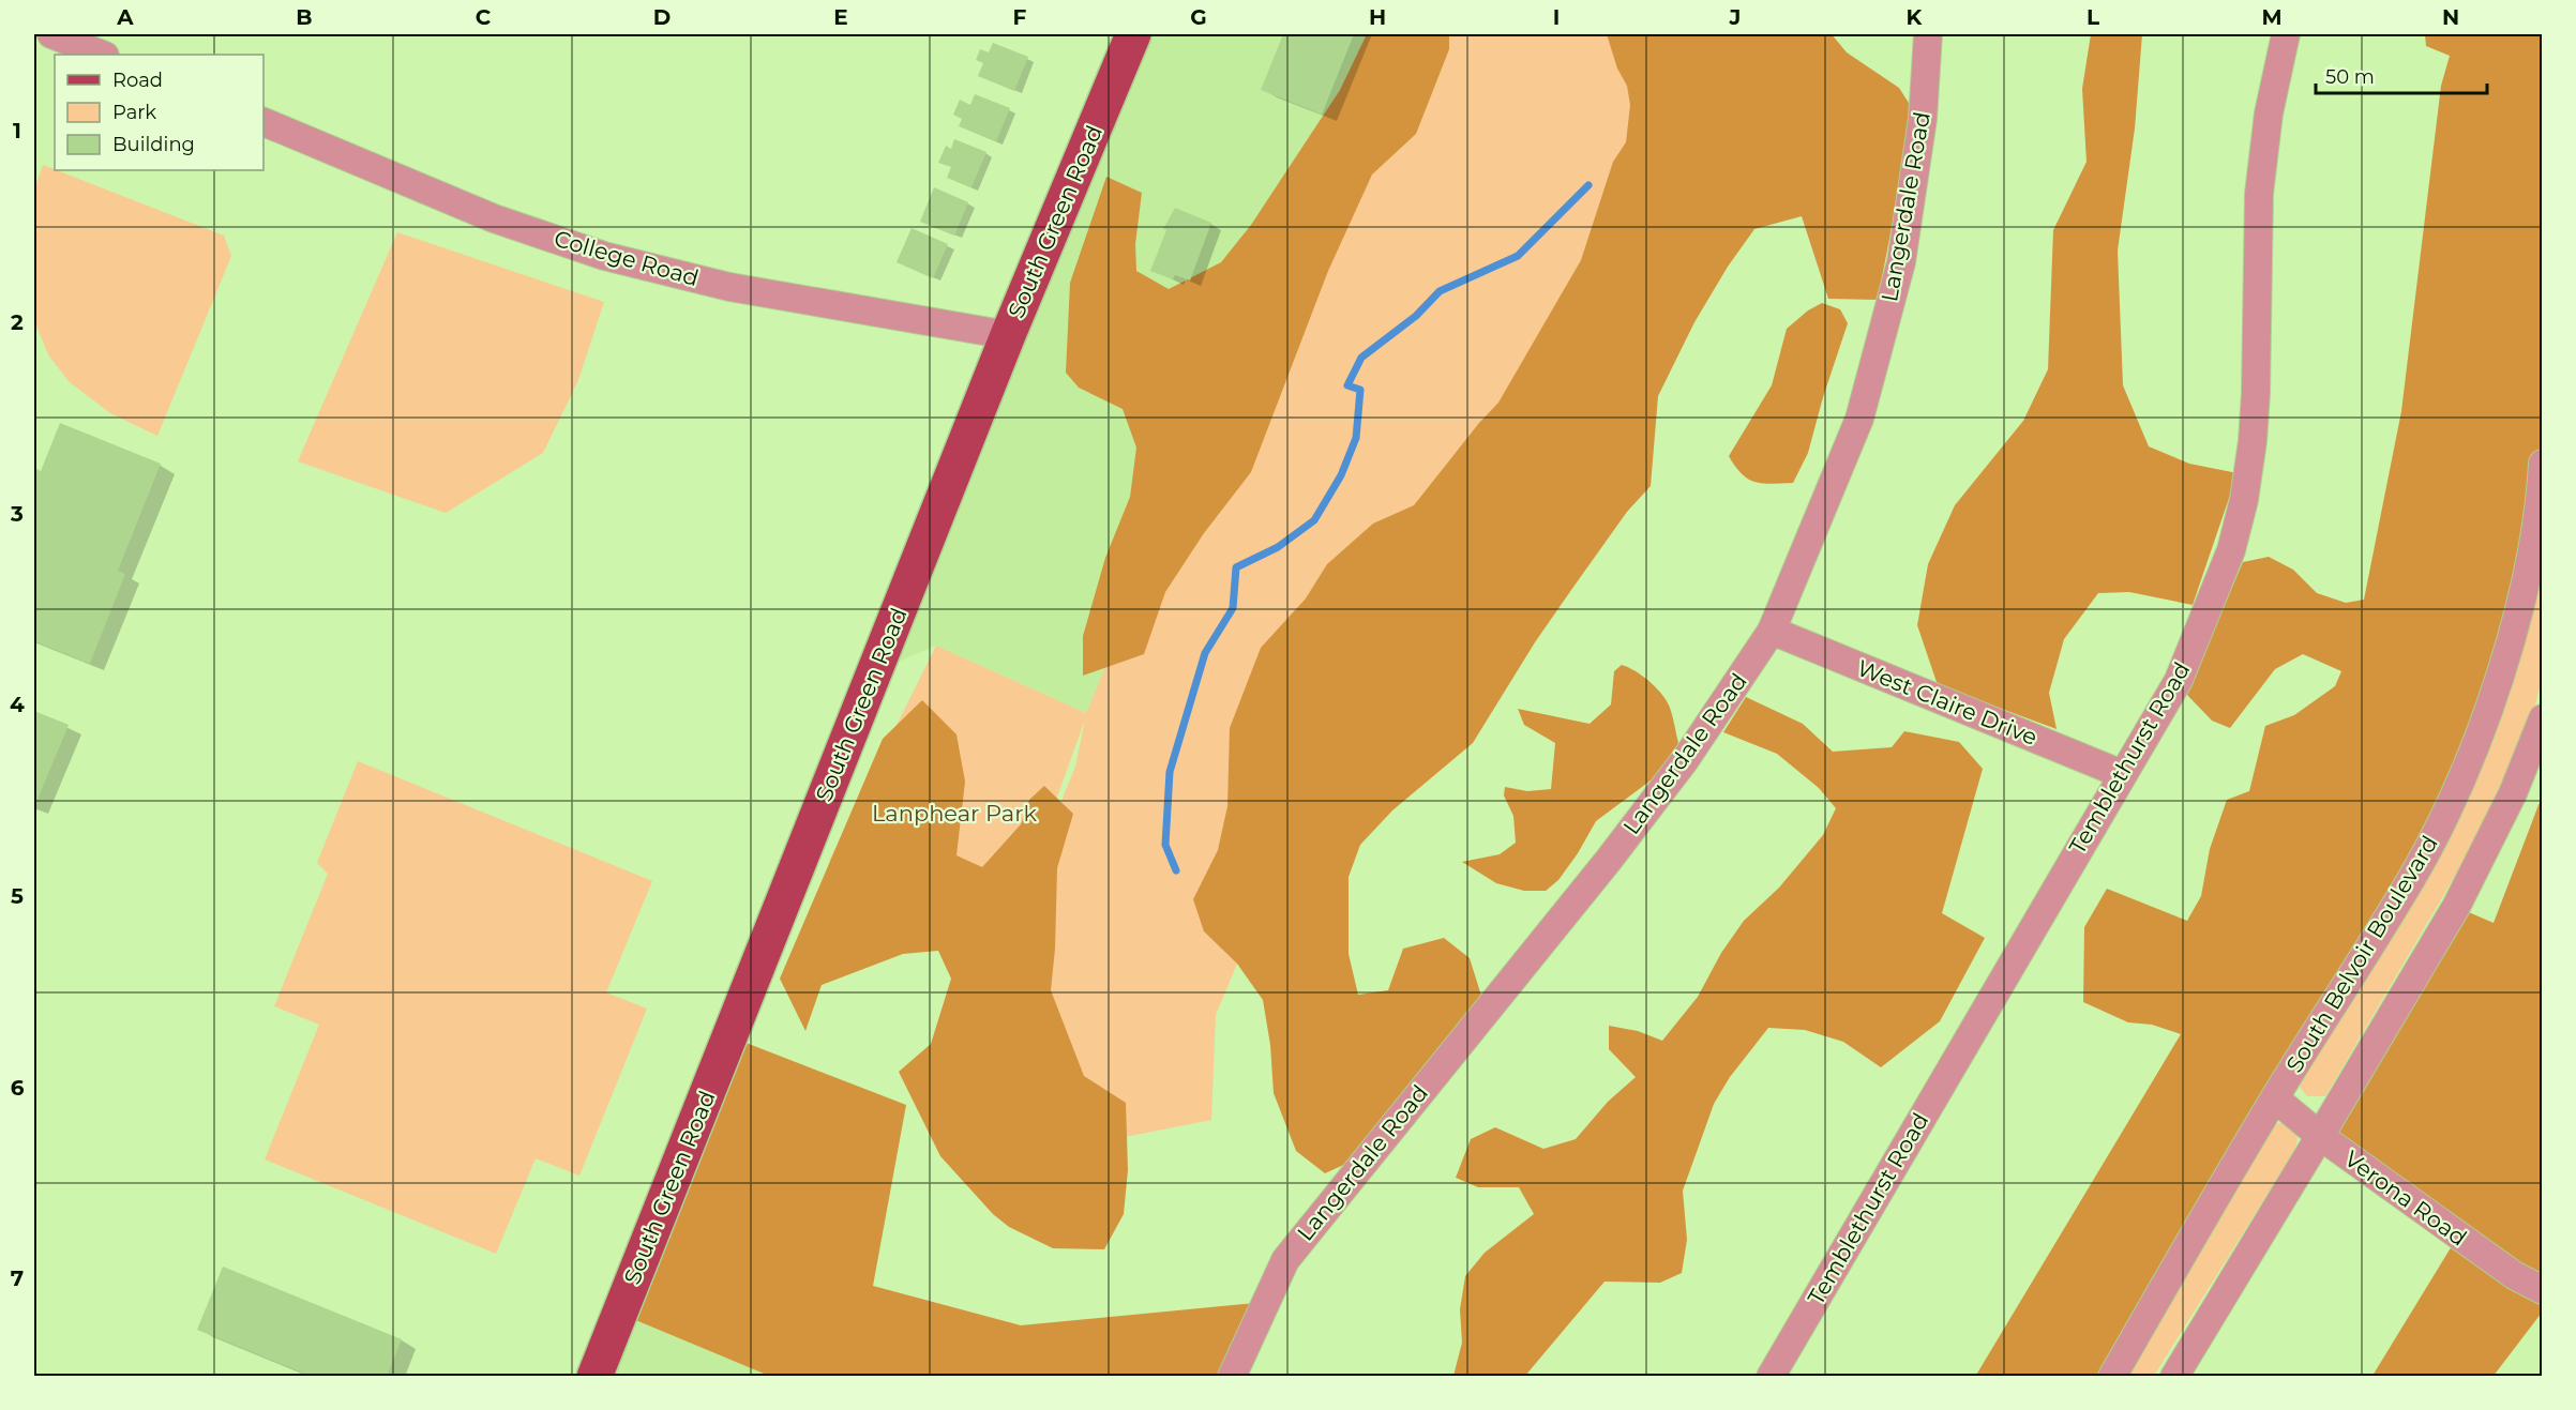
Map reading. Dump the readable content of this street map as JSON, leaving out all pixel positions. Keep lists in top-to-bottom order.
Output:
{
  "streets": {
    "main road": ["South Green Road"],
    "street": [
      "Langerdale Road",
      "College Road",
      "West Claire Drive",
      "Temblethurst Road",
      "South Belvoir Boulevard",
      "Verona Road"
    ]
  },
  "crossings": [
    ["Langerdale Road", "West Claire Drive"],
    ["South Green Road", "College Road"],
    ["West Claire Drive", "Temblethurst Road"],
    ["South Belvoir Boulevard", "Verona Road"]
  ],
  "parks": ["Lanphear Park"],
  "legend": ["Road", "Park", "Building"],
  "scale_bar": "50 m",
  "grid": {
    "columns": [
      "A",
      "B",
      "C",
      "D",
      "E",
      "F",
      "G",
      "H",
      "I",
      "J",
      "K",
      "L",
      "M",
      "N"
    ],
    "rows": [
      "1",
      "2",
      "3",
      "4",
      "5",
      "6",
      "7"
    ]
  }
}
